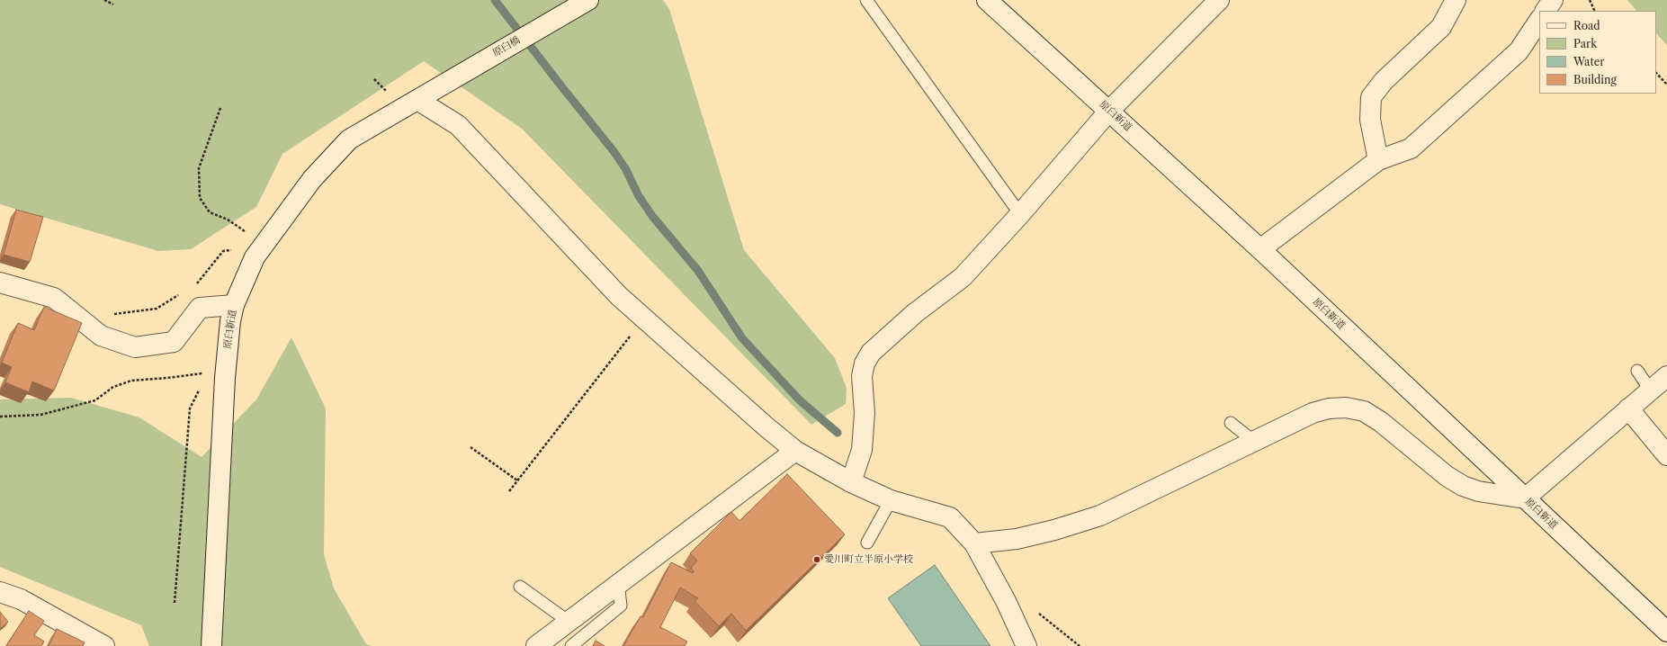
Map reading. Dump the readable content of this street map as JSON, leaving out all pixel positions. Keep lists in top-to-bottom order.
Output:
{
  "streets": {
    "street": ["原臼橋", "原臼新道"]
  },
  "crossings": [
    ["原臼橋", "原臼新道"]
  ],
  "places": ["愛川町立半原小学校"],
  "legend": [
    "Road",
    "Park",
    "Water",
    "Building"
  ]
}
